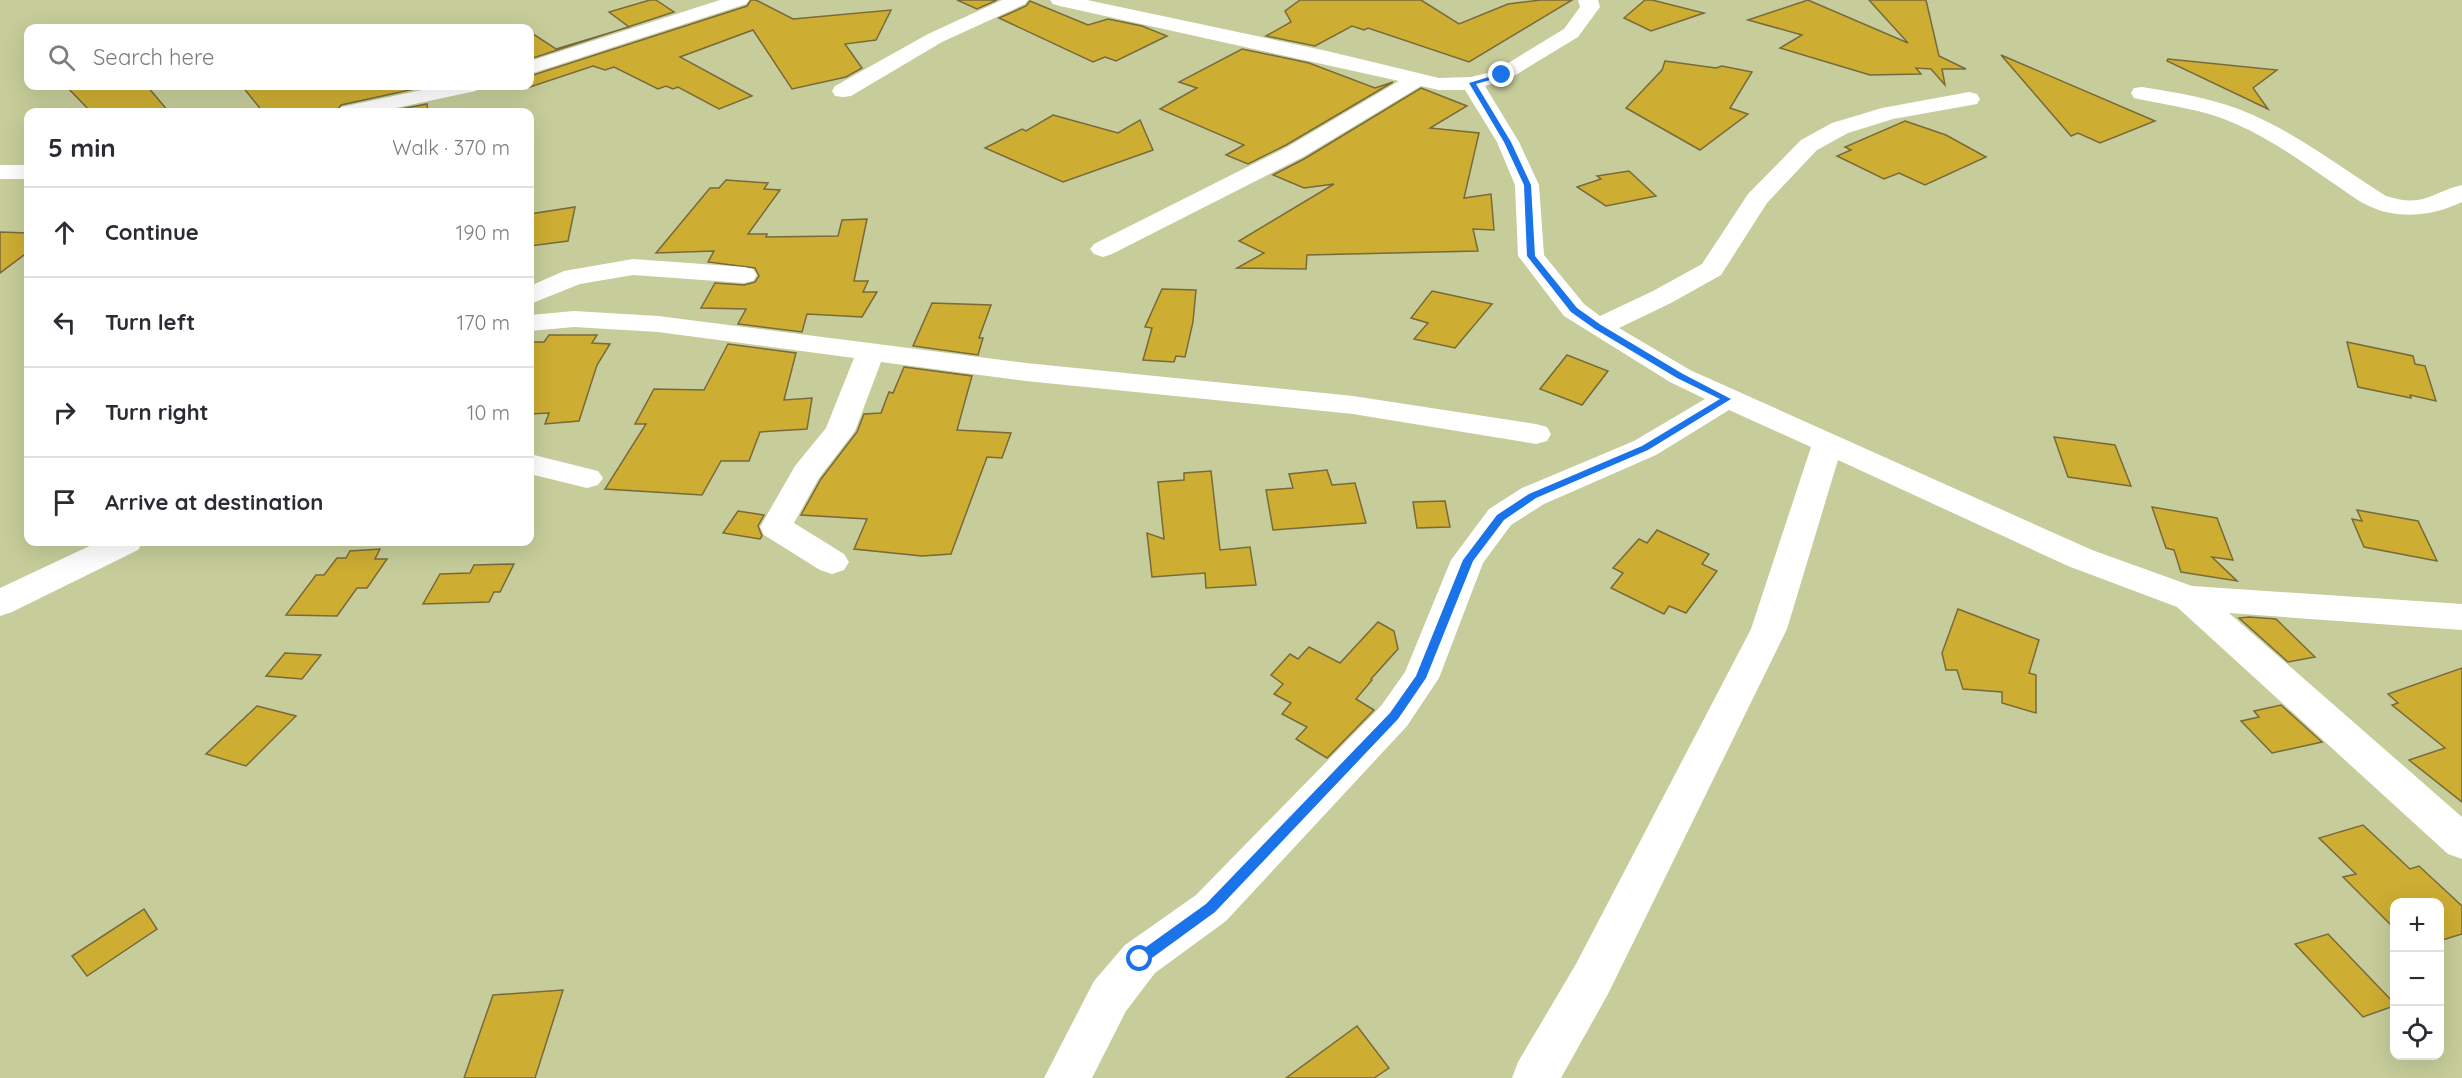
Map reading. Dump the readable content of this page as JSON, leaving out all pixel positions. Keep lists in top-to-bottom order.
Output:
{
  "page": {
    "search": "Search here",
    "heading": ["5 min", "Walk · 370 m"],
    "list": [
      ["Continue", "190 m"],
      ["Turn left", "170 m"],
      ["Turn right", "10 m"],
      "Arrive at destination"
    ],
    "map_buttons": ["+", "−"]
  }
}
